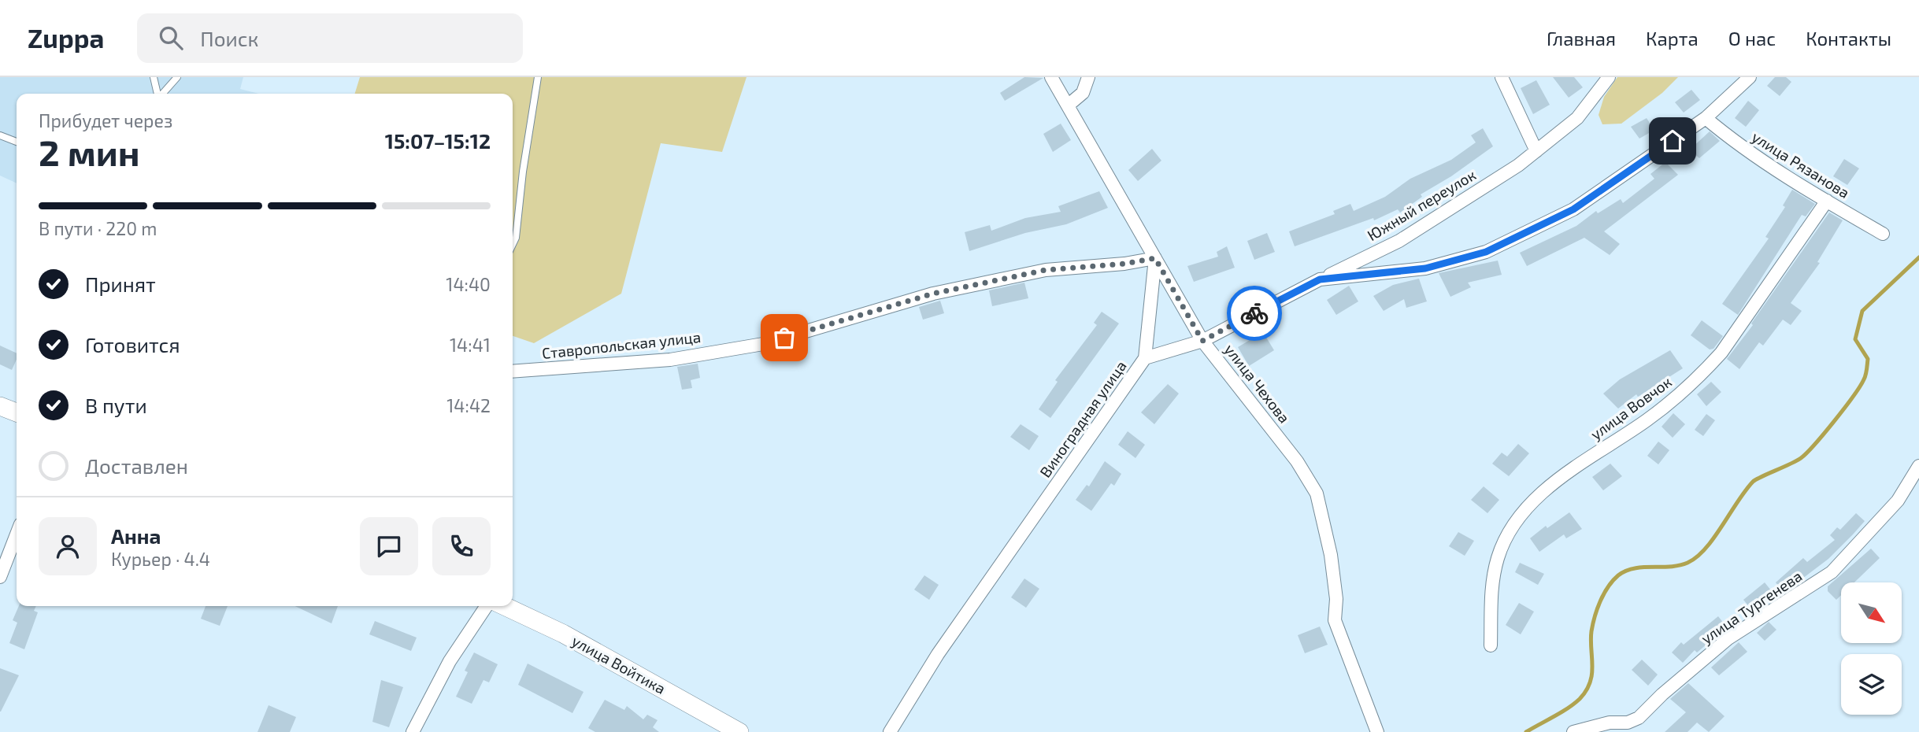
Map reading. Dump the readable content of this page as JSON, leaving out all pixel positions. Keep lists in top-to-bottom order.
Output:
{
  "streets": {
    "main road": ["улица Войтика"],
    "street": [
      "улица Рязанова",
      "Южный переулок",
      "Ставропольская улица",
      "улица Чехова",
      "улица Вовчок",
      "Виноградная улица",
      "улица Тургенева"
    ]
  },
  "crossings": [
    ["улица Рязанова", "улица Вовчок"],
    ["улица Рязанова", "Виноградная улица"],
    ["Южный переулок", "Виноградная улица"],
    ["Ставропольская улица", "улица Чехова"],
    ["улица Чехова", "Виноградная улица"]
  ],
  "north": "bottom right",
  "page": {
    "header": "Zuppa",
    "search": "Поиск",
    "nav": [
      "Главная",
      "Карта",
      "О нас",
      "Контакты"
    ],
    "heading": ["2 мин", "Прибудет через", "15:07–15:12"],
    "panel": ["Анна", "Курьер · 4.4"],
    "bar": "В пути · 220 m",
    "list": [
      ["Принят", "14:40"],
      ["Готовится", "14:41"],
      ["В пути", "14:42"],
      "Доставлен"
    ]
  }
}
